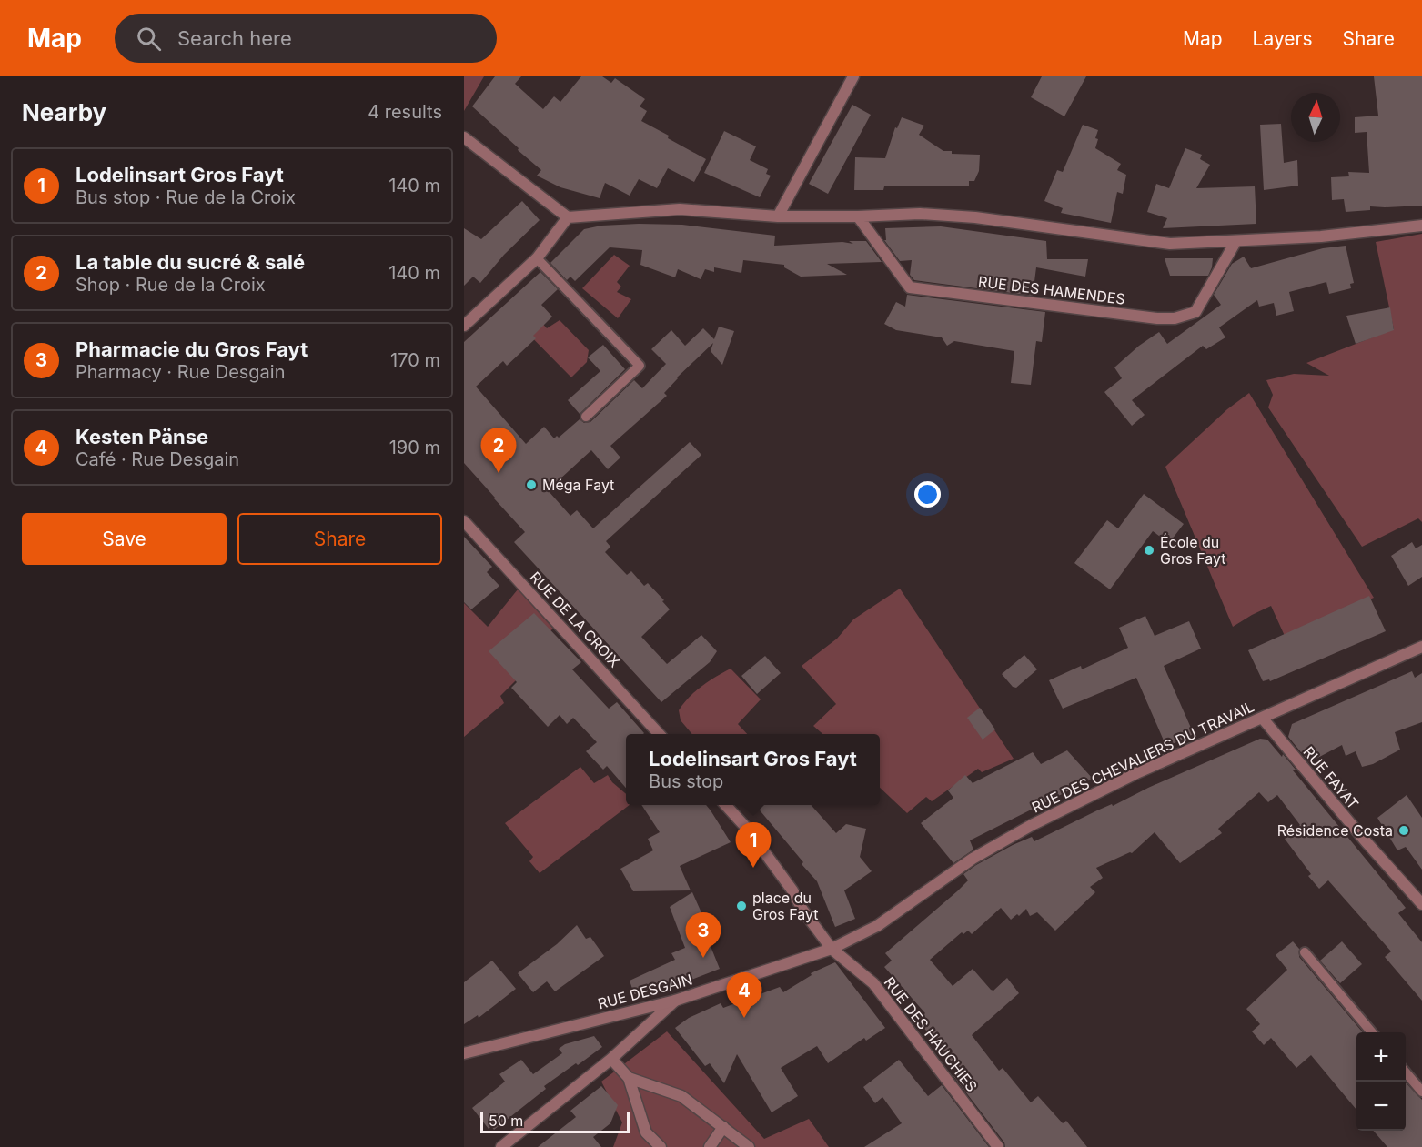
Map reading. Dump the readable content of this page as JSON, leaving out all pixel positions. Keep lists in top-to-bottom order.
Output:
{
  "streets": {
    "street": [
      "RUE DES HAMENDES",
      "RUE DE LA CROIX",
      "RUE DES CHEVALIERS DU TRAVAIL",
      "RUE FAYAT",
      "RUE DESGAIN",
      "RUE DES HAUCHIES"
    ]
  },
  "crossings": [
    ["RUE DES CHEVALIERS DU TRAVAIL", "RUE FAYAT"],
    ["RUE DES CHEVALIERS DU TRAVAIL", "RUE DESGAIN"],
    ["RUE DES CHEVALIERS DU TRAVAIL", "RUE DES HAUCHIES"],
    ["RUE DESGAIN", "RUE DES HAUCHIES"]
  ],
  "places": [
    "Méga Fayt",
    "École du Gros Fayt",
    "Résidence Costa",
    "place du Gros Fayt"
  ],
  "scale_bar": "50 m",
  "north": "top",
  "page": {
    "header": "Map",
    "search": "Search here",
    "nav": ["Map", "Layers", "Share"],
    "heading": ["Nearby", "4 results"],
    "list": [
      {
        "mark": "1",
        "name": "Lodelinsart Gros Fayt",
        "note": "Bus stop · Rue de la Croix",
        "value": "140 m"
      },
      {
        "mark": "2",
        "name": "La table du sucré & salé",
        "note": "Shop · Rue de la Croix",
        "value": "140 m"
      },
      {
        "mark": "3",
        "name": "Pharmacie du Gros Fayt",
        "note": "Pharmacy · Rue Desgain",
        "value": "170 m"
      },
      {
        "mark": "4",
        "name": "Kesten Pänse",
        "note": "Café · Rue Desgain",
        "value": "190 m"
      }
    ],
    "pins": [
      "2",
      "1",
      "3",
      "4"
    ],
    "buttons": ["Save", "Share"],
    "popup": ["Lodelinsart Gros Fayt", "Bus stop"],
    "map_buttons": ["+", "−"],
    "scale": "50 m"
  }
}
